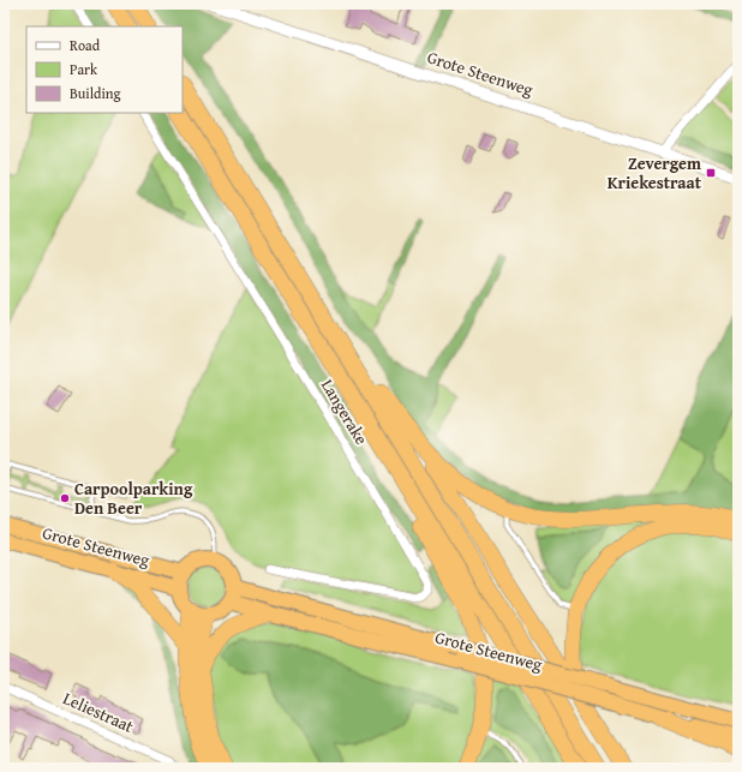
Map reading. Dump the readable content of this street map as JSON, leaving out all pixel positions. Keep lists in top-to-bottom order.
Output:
{
  "streets": {
    "highway": ["Grote Steenweg"],
    "street": ["Langerake", "Leliestraat"]
  },
  "places": {
    "transit": ["Zevergem Kriekestraat"],
    "other": ["Carpoolparking Den Beer"]
  },
  "legend": ["Road", "Park", "Building"]
}
